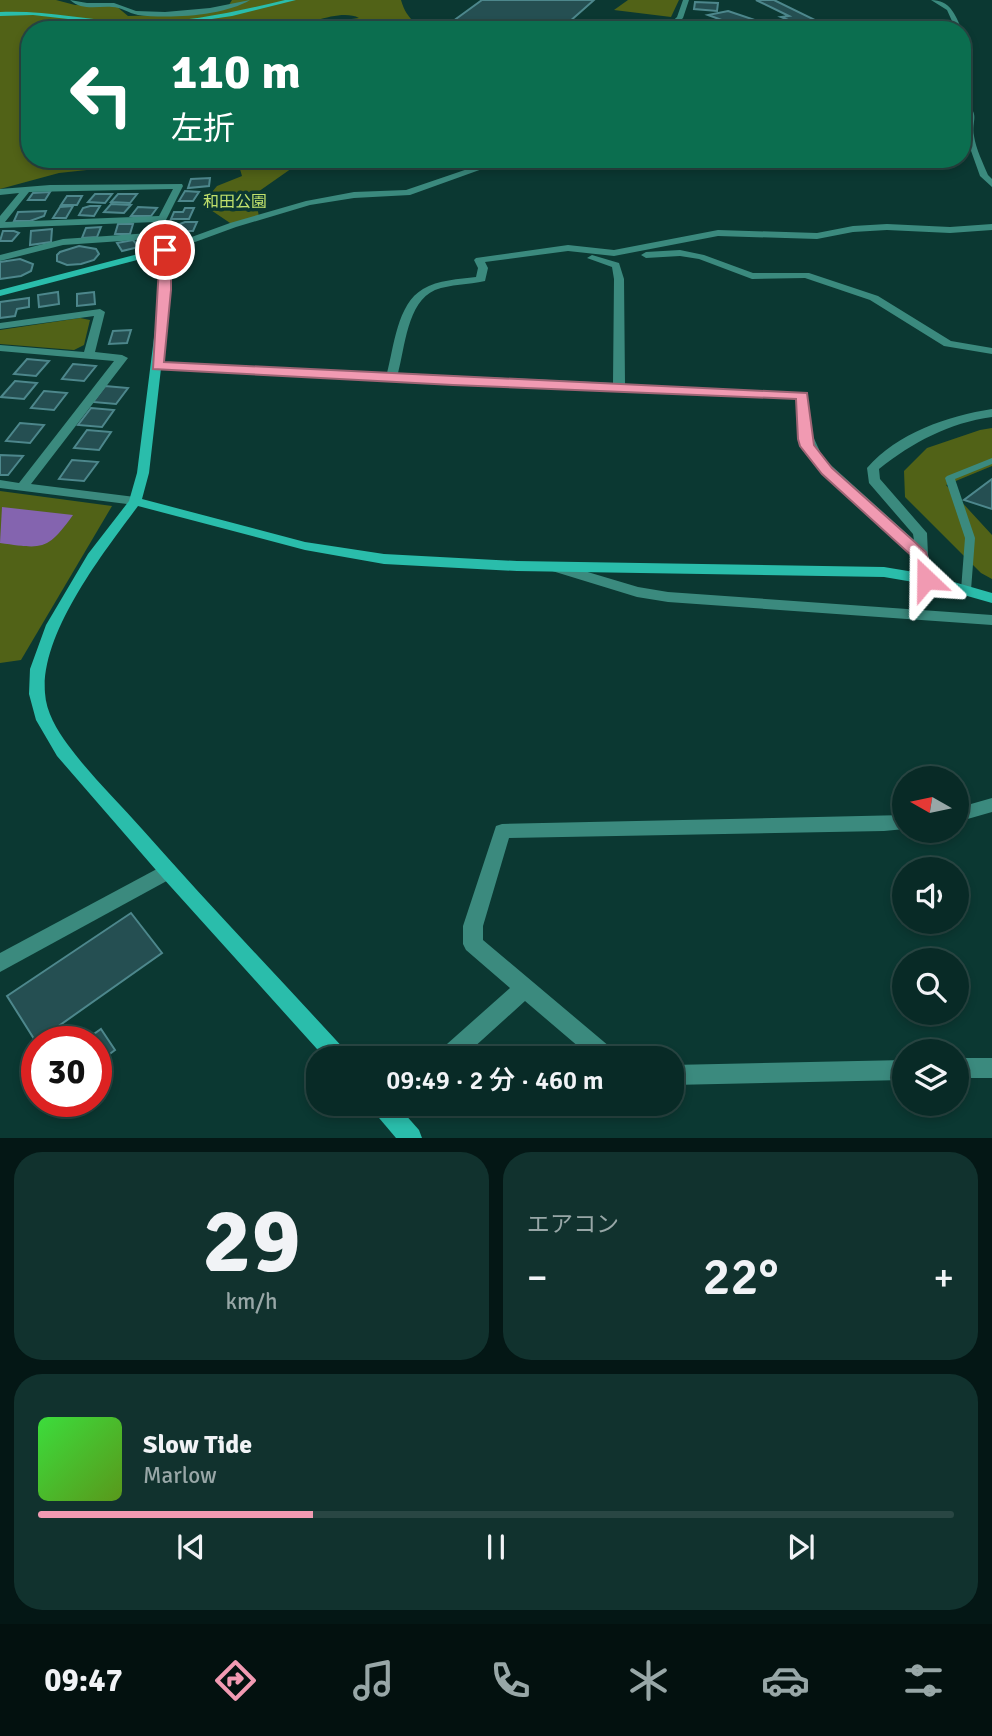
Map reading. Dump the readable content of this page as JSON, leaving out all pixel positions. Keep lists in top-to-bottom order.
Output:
{
  "parks": ["和田公園"],
  "north": "left",
  "page": {
    "turn": ["110 m", "左折"],
    "limit": "30",
    "trip": "09:49 · 2 分 · 460 m",
    "tile": [
      ["29", "km/h"],
      "エアコン"
    ],
    "heat": ["−", "22°", "+"],
    "song": ["Slow Tide", "Marlow"],
    "tabs": "09:47"
  }
}
